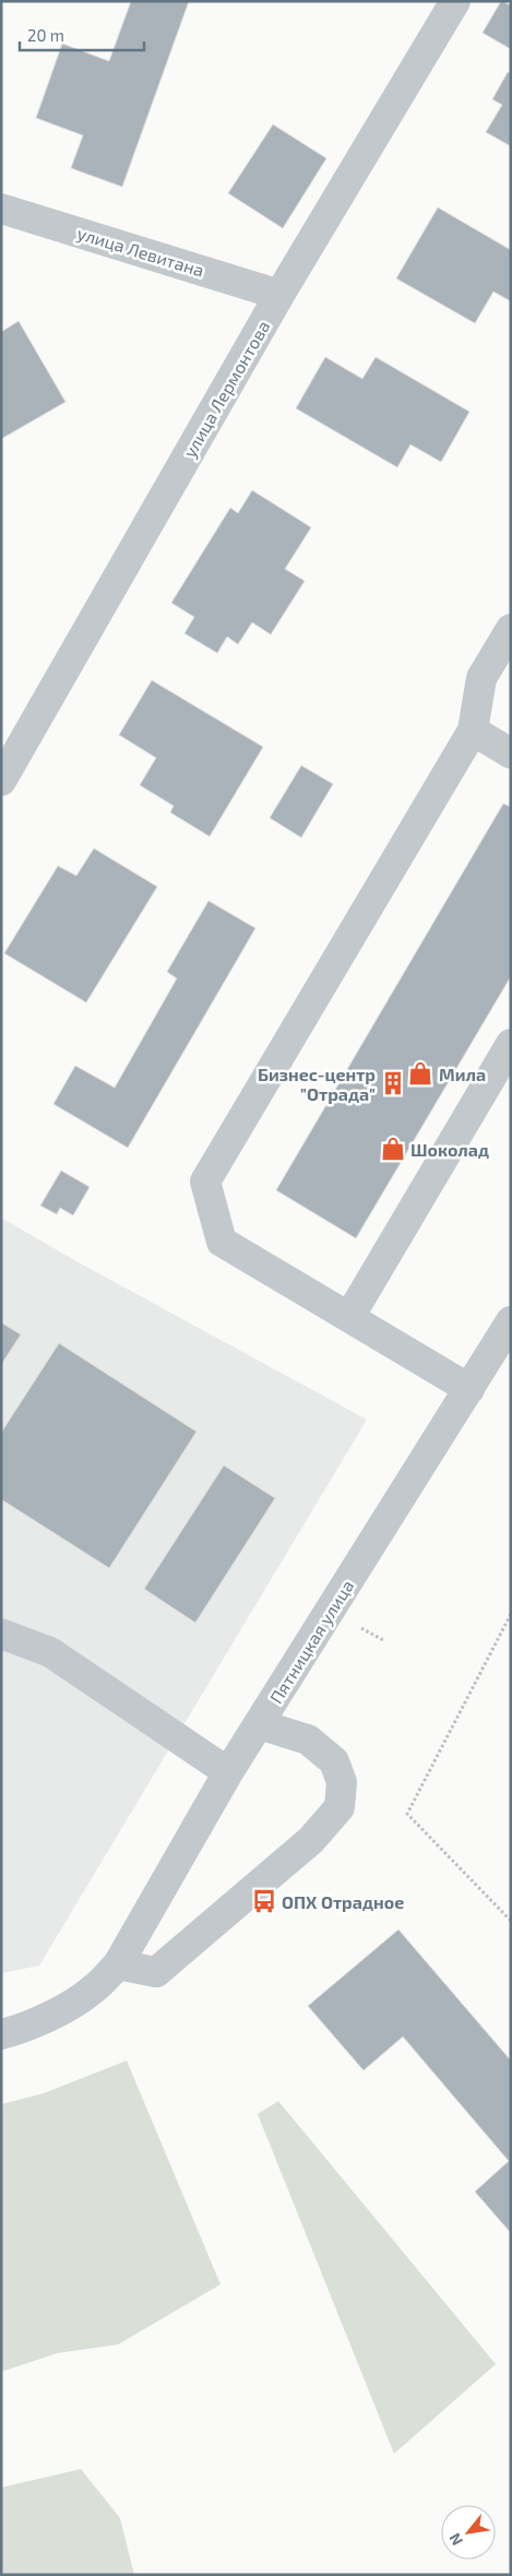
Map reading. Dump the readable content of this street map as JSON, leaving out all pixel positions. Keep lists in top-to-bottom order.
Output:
{
  "streets": {
    "street": ["улица Левитана", "улица Лермонтова", "Пятницкая улица"]
  },
  "crossings": [
    ["улица Левитана", "улица Лермонтова"]
  ],
  "places": {
    "shop": ["Мила", "Шоколад"],
    "building": ["Бизнес-центр \"Отрада\""],
    "bus stop": ["ОПХ Отрадное"]
  },
  "scale_bar": "20 m",
  "north": "bottom left"
}
